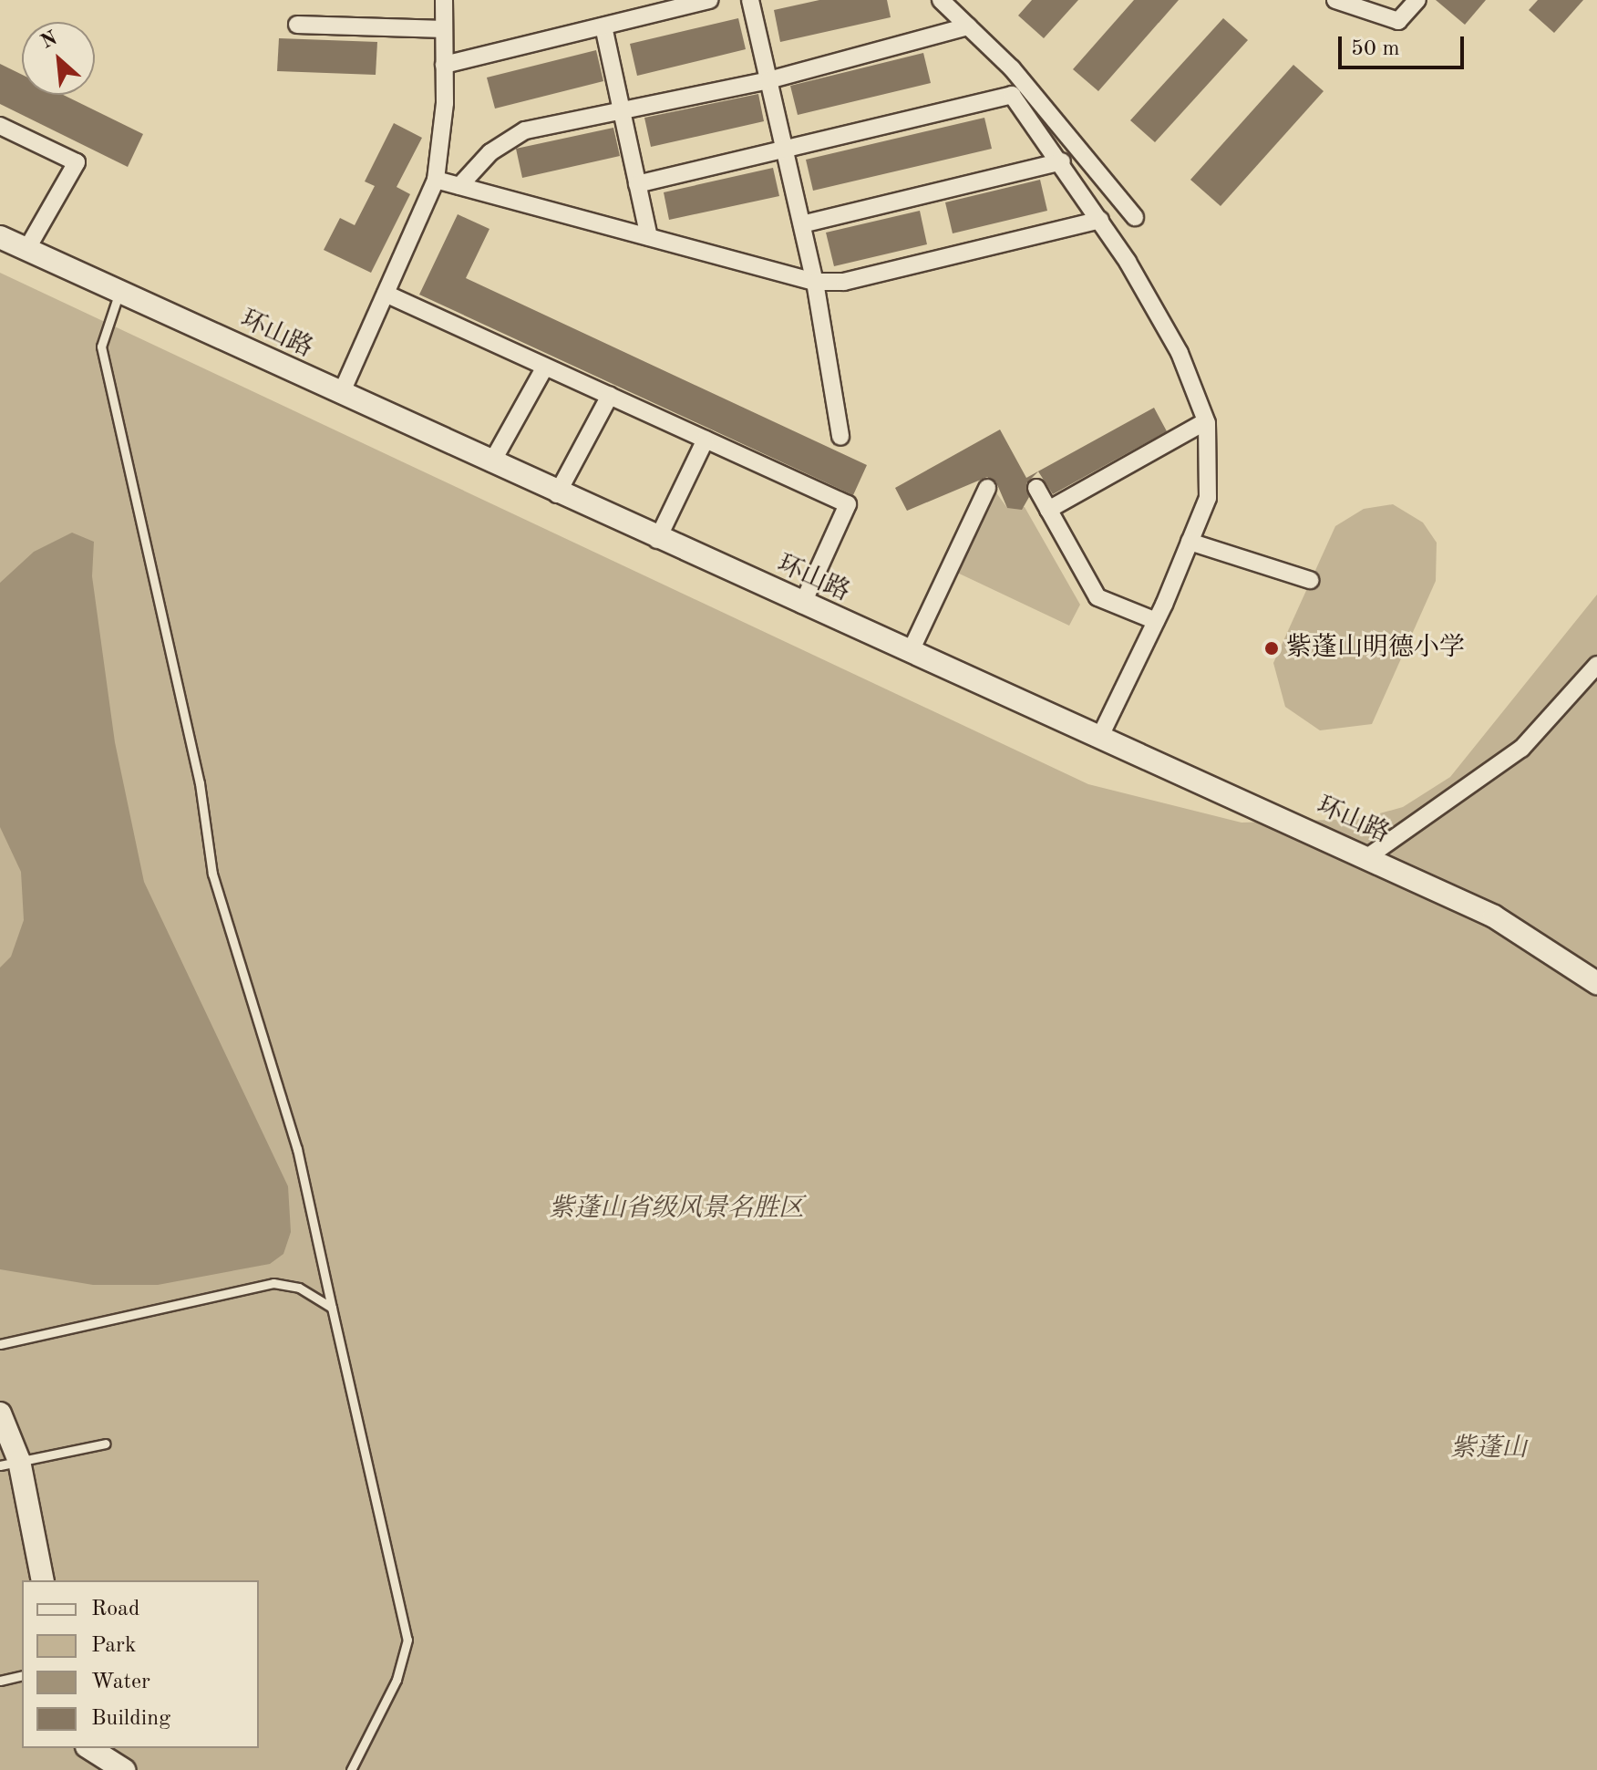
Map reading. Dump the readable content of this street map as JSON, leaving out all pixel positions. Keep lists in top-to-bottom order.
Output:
{
  "streets": {
    "main road": ["环山路"]
  },
  "parks": ["紫蓬山省级风景名胜区", "紫蓬山"],
  "places": ["紫蓬山明德小学"],
  "legend": [
    "Road",
    "Park",
    "Water",
    "Building"
  ],
  "scale_bar": "50 m",
  "north": "top left"
}
